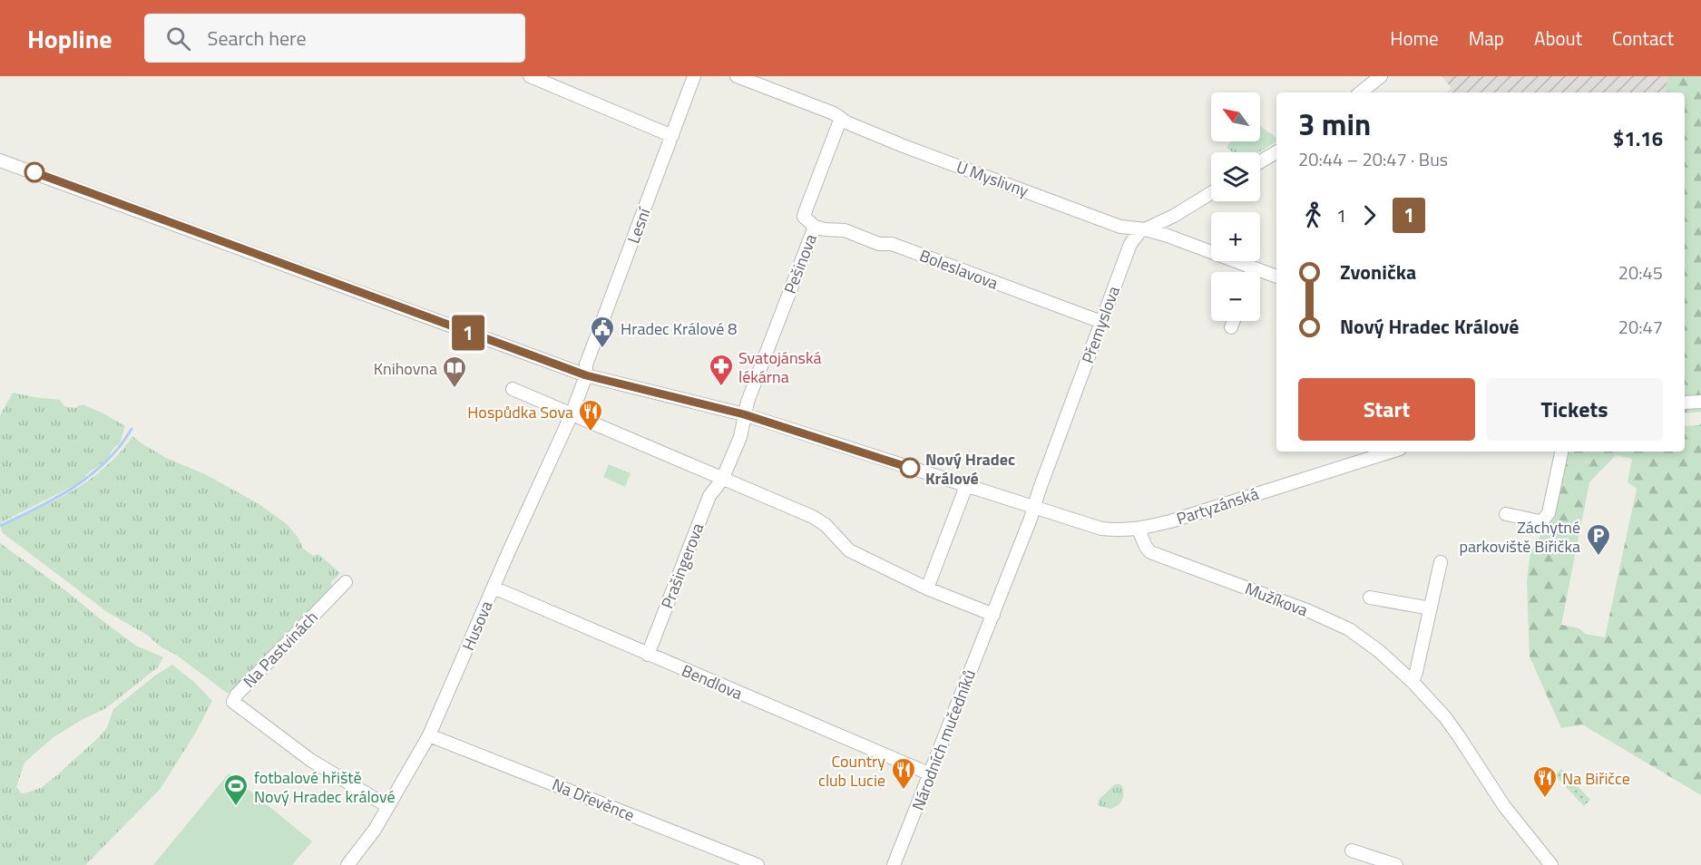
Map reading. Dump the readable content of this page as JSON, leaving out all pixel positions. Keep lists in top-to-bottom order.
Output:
{
  "streets": {
    "street": [
      "U Myslivny",
      "Lesní",
      "Pešinova",
      "Boleslavova",
      "Přemyslova",
      "Partyzánská",
      "Prašingerova",
      "Mužíkova",
      "Husova",
      "Na Pastvinách",
      "Bendlova",
      "Národních mučedníků",
      "Na Dřevěnce"
    ]
  },
  "crossings": [
    ["U Myslivny", "Pešinova"],
    ["U Myslivny", "Přemyslova"],
    ["Lesní", "Partyzánská"],
    ["Lesní", "Husova"],
    ["Pešinova", "Boleslavova"],
    ["Pešinova", "Partyzánská"],
    ["Pešinova", "Prašingerova"],
    ["Boleslavova", "Přemyslova"],
    ["Přemyslova", "Partyzánská"],
    ["Přemyslova", "Národních mučedníků"],
    ["Partyzánská", "Mužíkova"],
    ["Partyzánská", "Husova"],
    ["Partyzánská", "Národních mučedníků"],
    ["Prašingerova", "Bendlova"],
    ["Husova", "Na Pastvinách"],
    ["Husova", "Bendlova"],
    ["Husova", "Na Dřevěnce"],
    ["Bendlova", "Národních mučedníků"]
  ],
  "places": {
    "public building": ["Hradec Králové 8"],
    "pharmacy": ["Svatojánská lékárna"],
    "library": ["Knihovna"],
    "restaurant": ["Hospůdka Sova", "Country club Lucie", "Na Biřičce"],
    "other": ["Nový Hradec Králové"],
    "parking": ["Záchytné parkoviště Biřička"],
    "sports": ["fotbalové hřiště Nový Hradec králové"]
  },
  "lines": ["bus line 1"],
  "north": "top left",
  "page": {
    "header": "Hopline",
    "search": "Search here",
    "nav": [
      "Home",
      "Map",
      "About",
      "Contact"
    ],
    "on_map": "1",
    "map_buttons": ["+", "−"],
    "heading": ["3 min", "20:44 – 20:47 · Bus", "$1.16"],
    "legs": ["1", "1"],
    "list": [
      {
        "name": "Zvonička",
        "value": "20:45"
      },
      {
        "name": "Nový Hradec Králové",
        "value": "20:47"
      }
    ],
    "buttons": ["Start", "Tickets"]
  }
}
